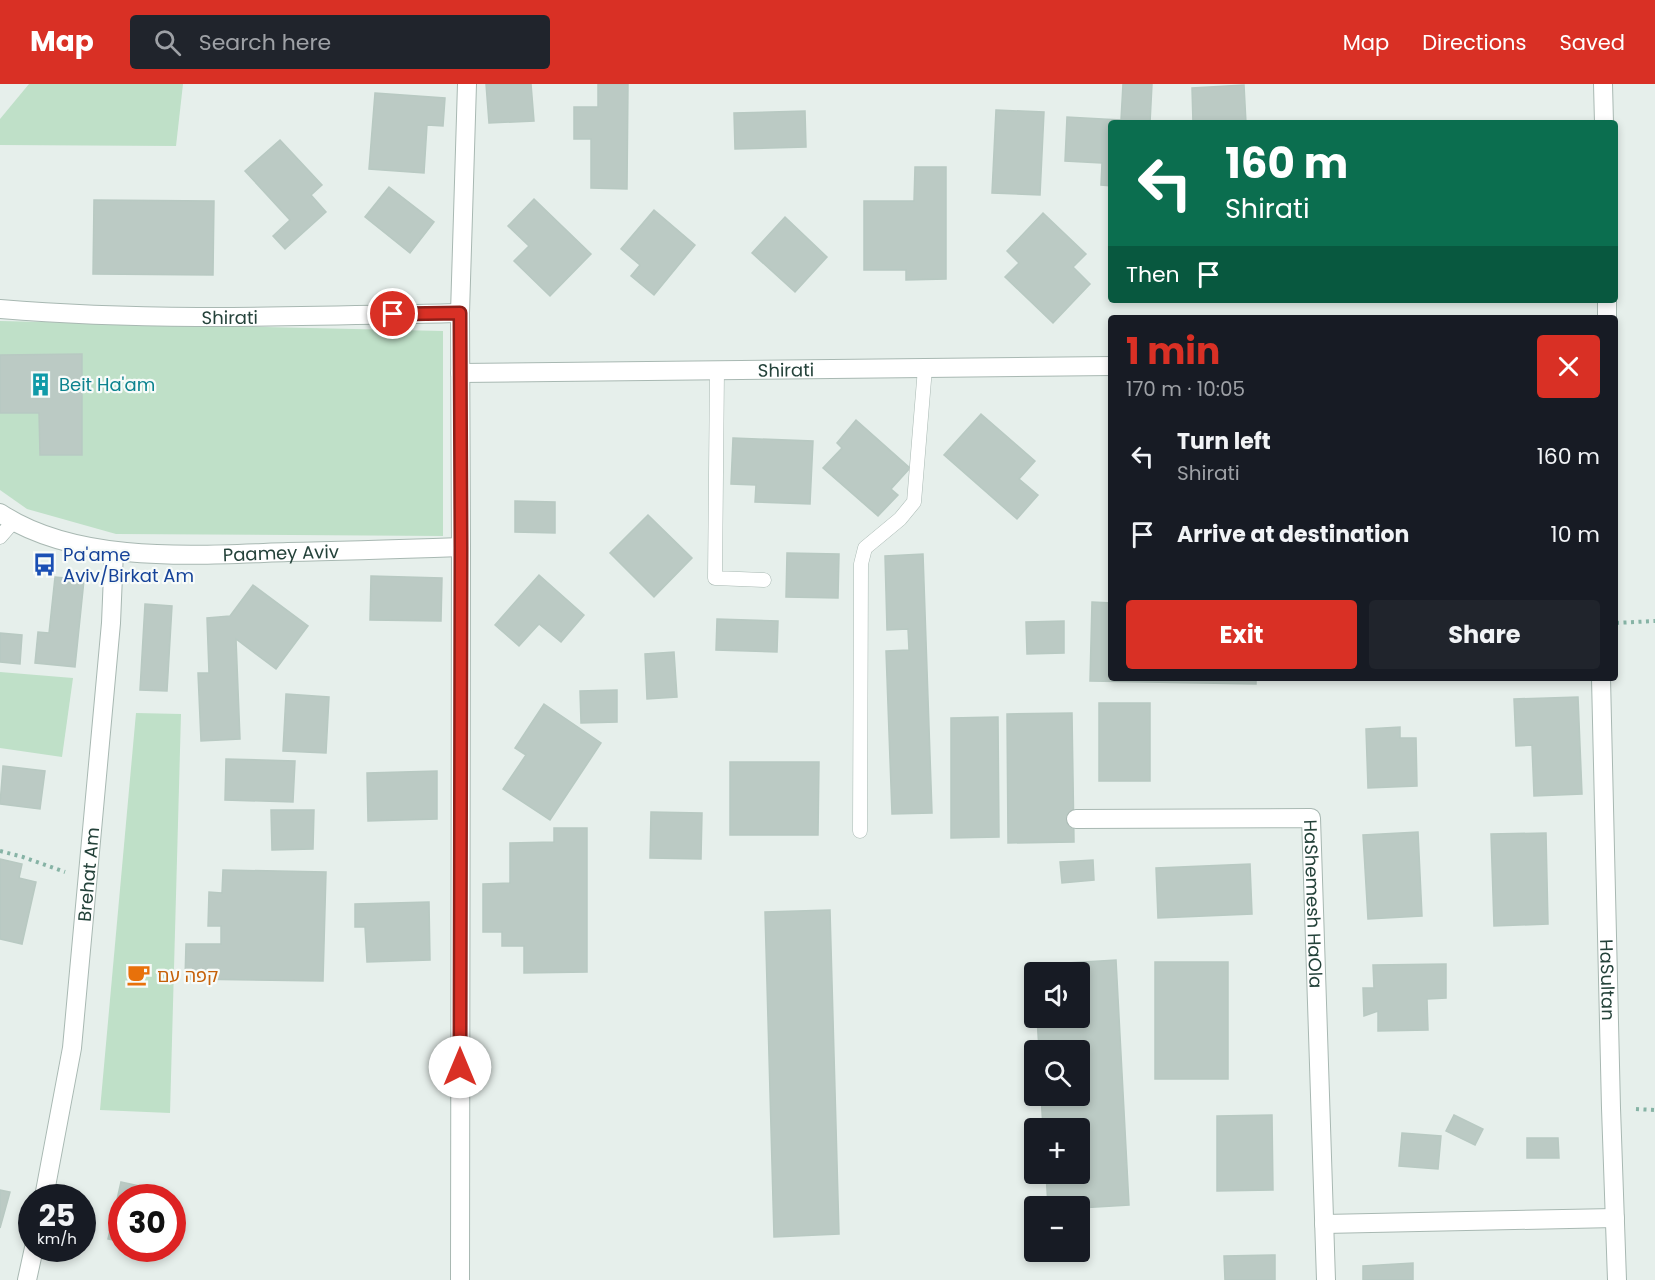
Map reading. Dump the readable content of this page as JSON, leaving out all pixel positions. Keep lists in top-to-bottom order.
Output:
{
  "streets": {
    "street": [
      "Shirati",
      "Paamey Aviv",
      "Brehat Am",
      "HaShemesh HaOla",
      "HaSultan"
    ]
  },
  "crossings": [
    ["Paamey Aviv", "Brehat Am"]
  ],
  "places": {
    "building": ["Beit Ha'am"],
    "bus stop": ["Pa'ame Aviv/Birkat Am"],
    "cafe": ["קפה עם"]
  },
  "page": {
    "header": "Map",
    "search": "Search here",
    "nav": ["Map", "Directions", "Saved"],
    "turn": ["160 m", "Shirati"],
    "then": "Then",
    "heading": ["1 min", "170 m · 10:05"],
    "list": [
      {
        "name": "Turn left",
        "note": "Shirati",
        "value": "160 m"
      },
      {
        "name": "Arrive at destination",
        "value": "10 m"
      }
    ],
    "buttons": ["Exit", "Share"],
    "map_buttons": ["+", "−"],
    "speed": "25 km/h",
    "limit": "30"
  }
}
